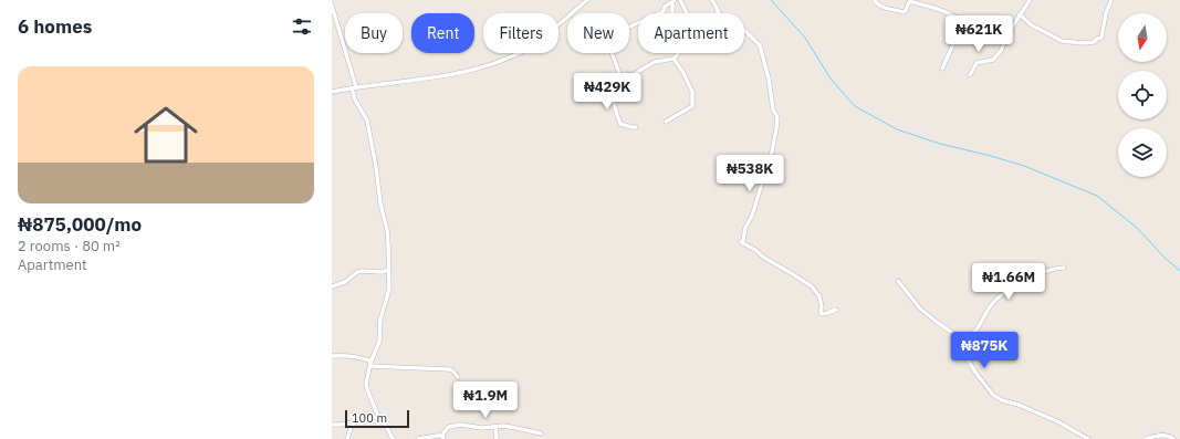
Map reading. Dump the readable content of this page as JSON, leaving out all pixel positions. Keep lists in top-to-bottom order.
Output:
{
  "scale_bar": "100 m",
  "north": "bottom",
  "page": {
    "heading": "6 homes",
    "chip": [
      "Buy",
      "Rent",
      "Filters",
      "New",
      "Apartment"
    ],
    "price": [
      "₦621K",
      "₦429K",
      "₦538K",
      "₦1.66M",
      "₦875K",
      "₦1.9M"
    ],
    "list": [
      {
        "name": "₦875,000/mo",
        "note": "2 rooms · 80 m² · Apartment"
      }
    ],
    "scale": "100 m"
  }
}
